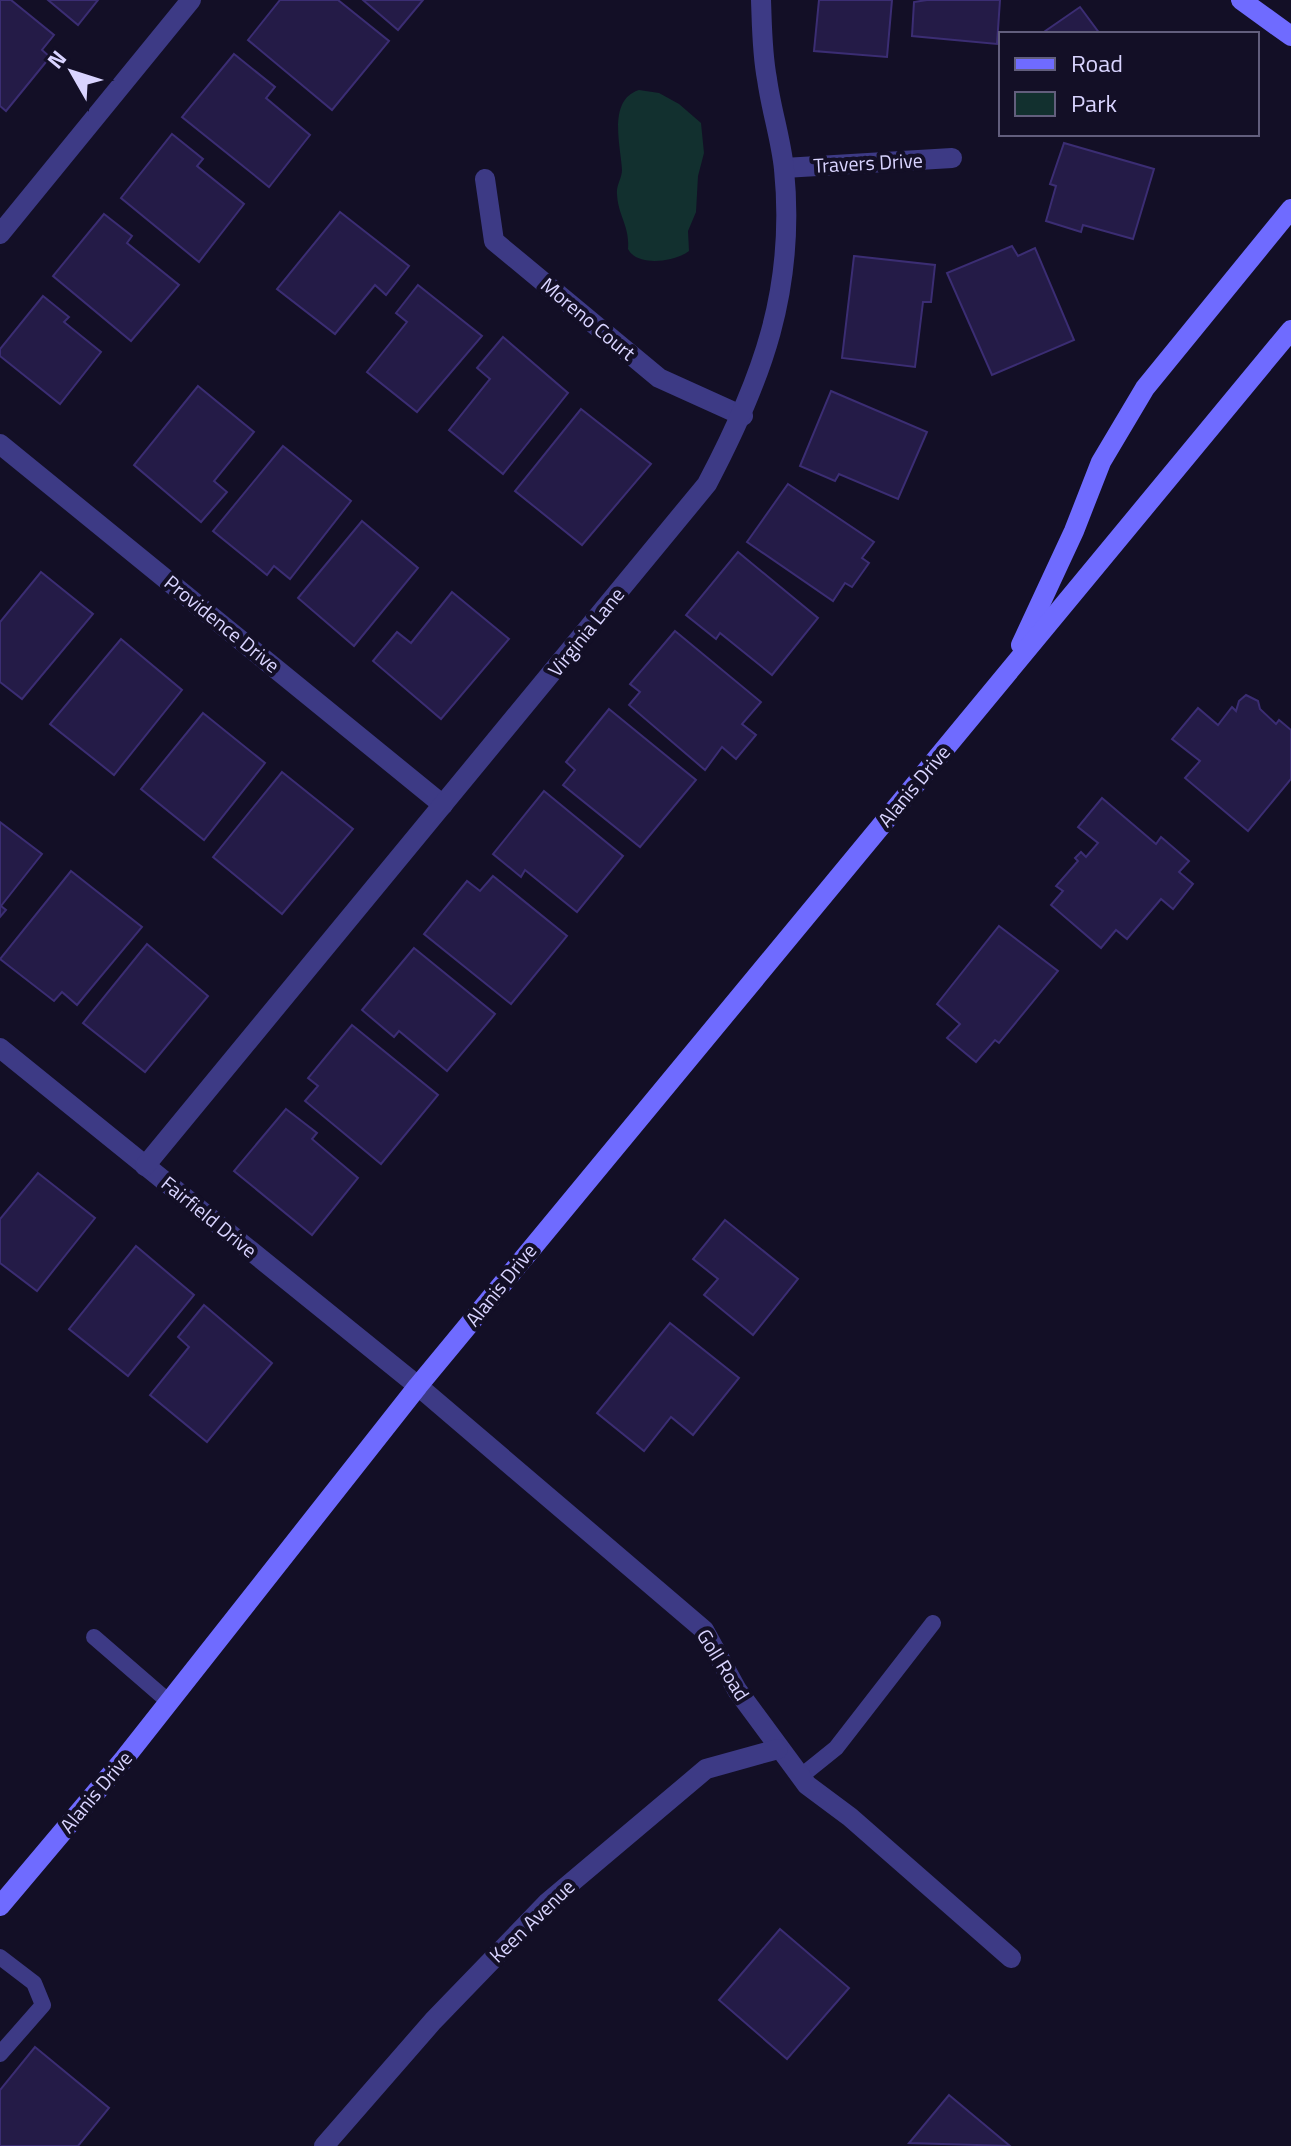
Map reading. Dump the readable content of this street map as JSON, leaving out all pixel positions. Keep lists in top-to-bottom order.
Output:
{
  "streets": {
    "main road": ["Alanis Drive"],
    "street": [
      "Travers Drive",
      "Moreno Court",
      "Providence Drive",
      "Virginia Lane",
      "Fairfield Drive",
      "Goll Road",
      "Keen Avenue"
    ]
  },
  "crossings": [
    ["Travers Drive", "Virginia Lane"],
    ["Moreno Court", "Virginia Lane"],
    ["Providence Drive", "Virginia Lane"],
    ["Virginia Lane", "Fairfield Drive"],
    ["Alanis Drive", "Fairfield Drive"],
    ["Alanis Drive", "Goll Road"],
    ["Fairfield Drive", "Goll Road"],
    ["Goll Road", "Keen Avenue"]
  ],
  "legend": ["Road", "Park"],
  "north": "top left"
}
